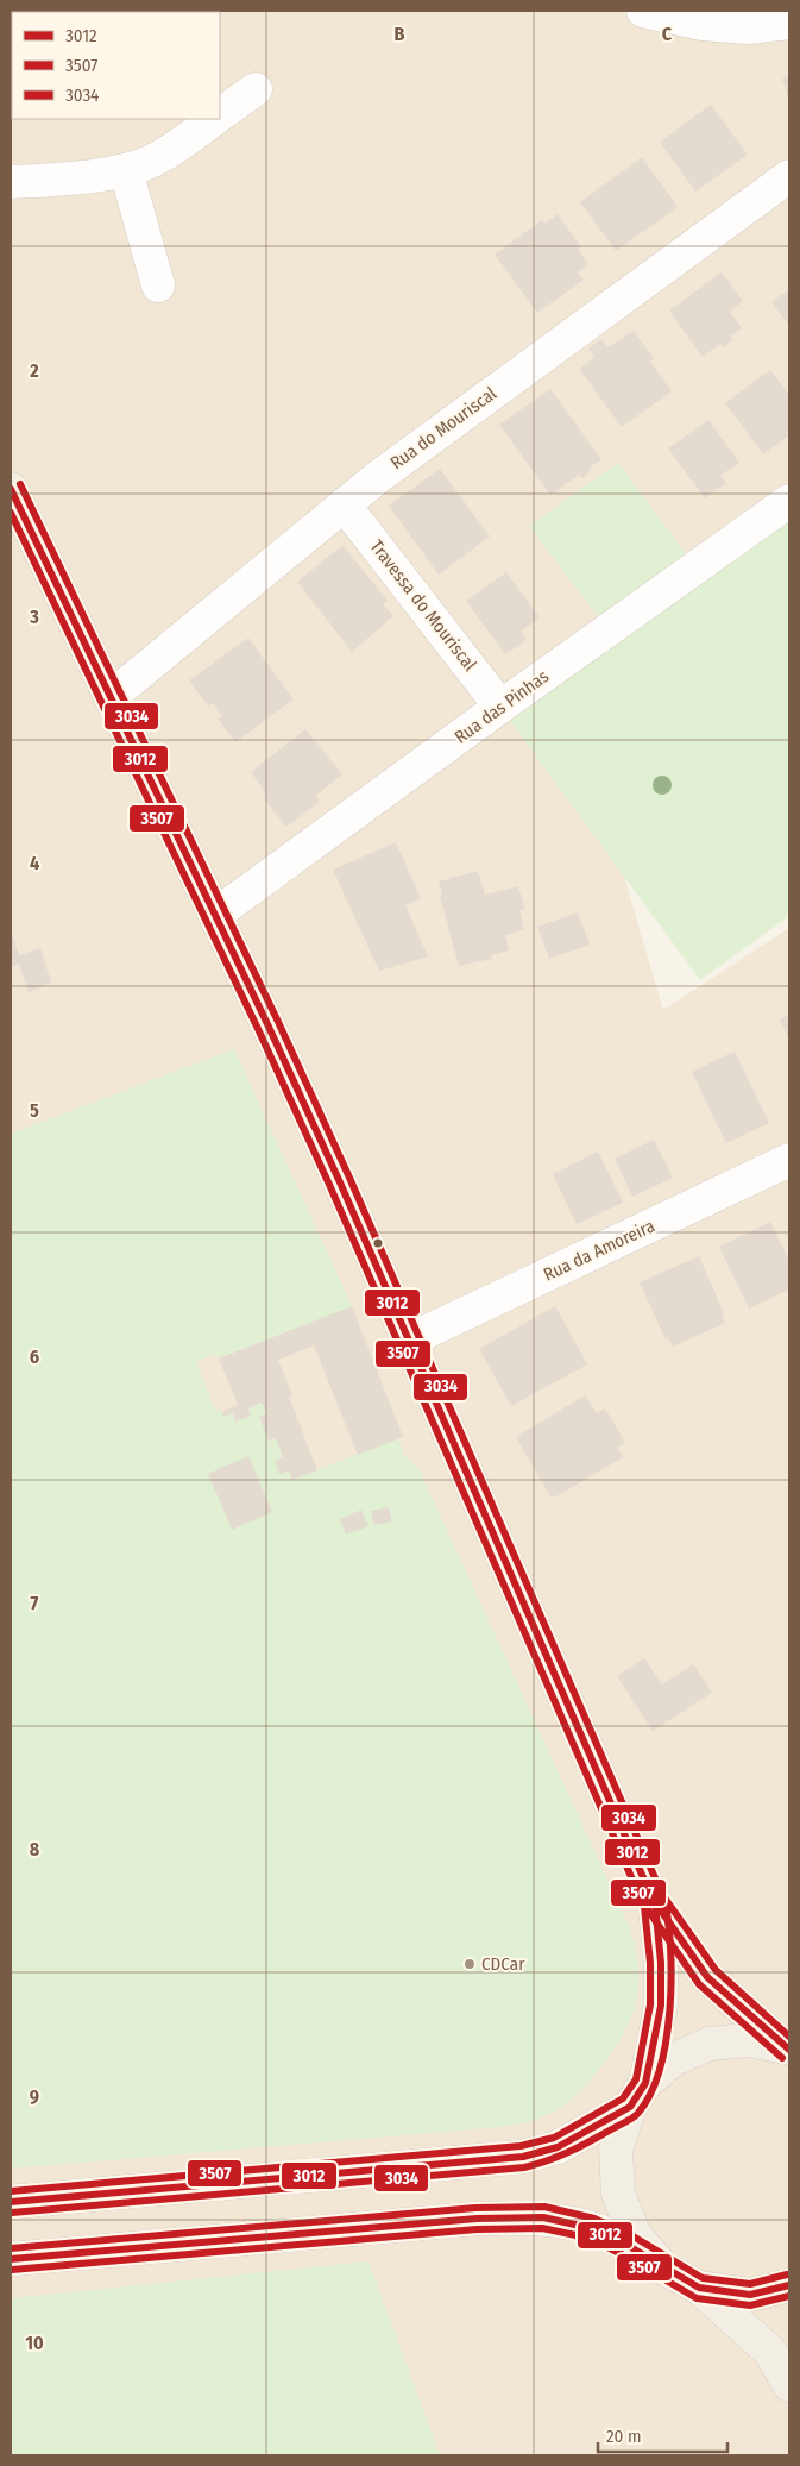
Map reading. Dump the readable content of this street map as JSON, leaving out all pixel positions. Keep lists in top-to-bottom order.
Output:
{
  "streets": {
    "street": [
      "Rua do Mouriscal",
      "Travessa do Mouriscal",
      "Rua das Pinhas",
      "Rua da Amoreira"
    ]
  },
  "crossings": [
    ["Rua do Mouriscal", "Travessa do Mouriscal"],
    ["Travessa do Mouriscal", "Rua das Pinhas"]
  ],
  "places": ["CDCar"],
  "lines": ["transit line 3034", "transit line 3012", "transit line 3507"],
  "legend": ["3012", "3507", "3034"],
  "scale_bar": "20 m",
  "grid": {
    "columns": ["B", "C"],
    "rows": [
      "2",
      "3",
      "4",
      "5",
      "6",
      "7",
      "8",
      "9",
      "10"
    ]
  }
}
